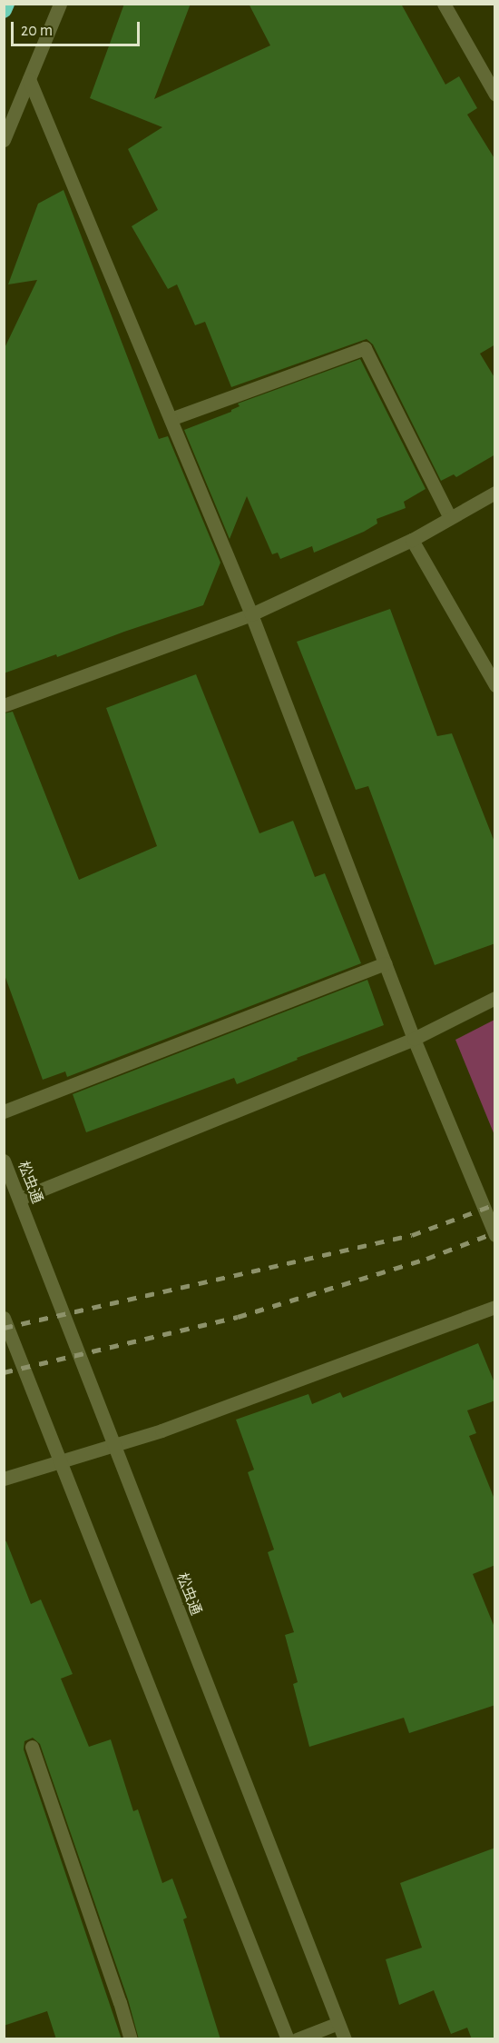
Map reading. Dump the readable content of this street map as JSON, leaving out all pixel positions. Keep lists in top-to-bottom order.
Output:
{
  "streets": {
    "street": ["松虫通"]
  },
  "scale_bar": "20 m"
}
